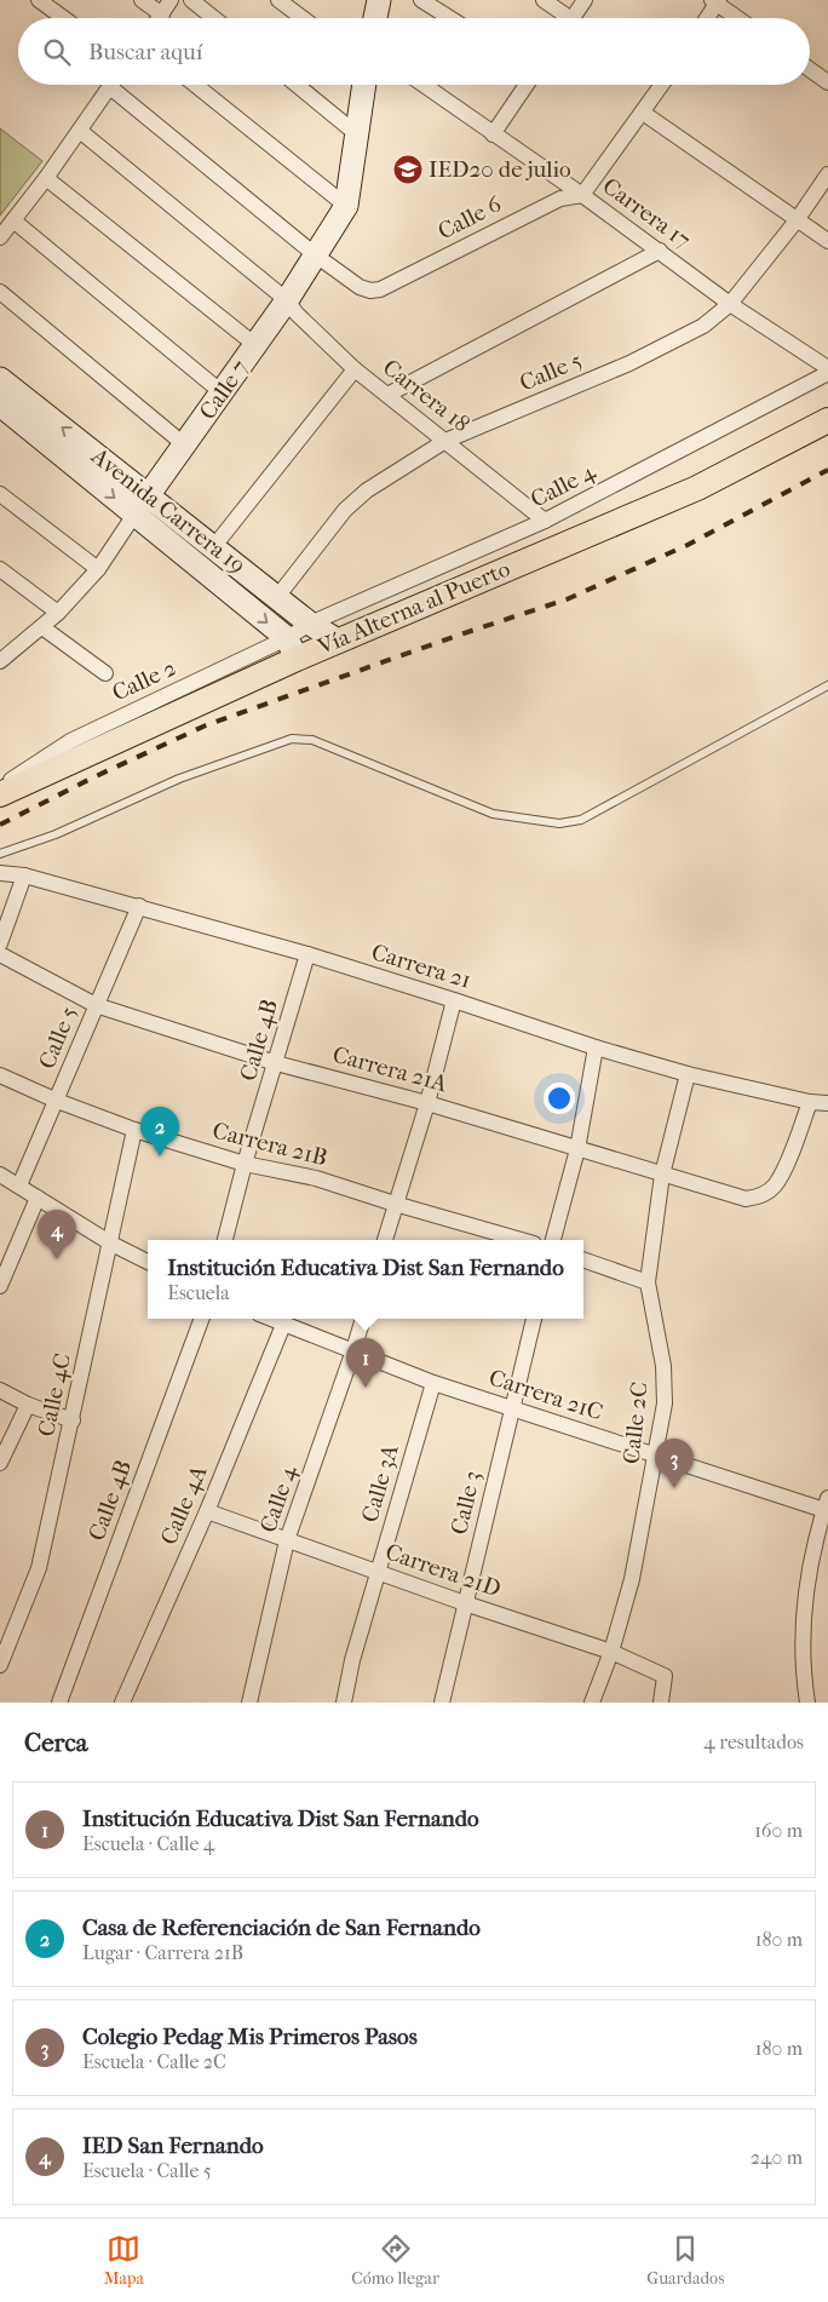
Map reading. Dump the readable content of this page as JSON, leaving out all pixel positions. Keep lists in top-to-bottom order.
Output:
{
  "streets": {
    "main road": ["Calle 7", "Avenida Carrera 19", "Vía Alterna al Puerto"],
    "street": [
      "Carrera 17",
      "Calle 6",
      "Calle 5",
      "Carrera 18",
      "Calle 4",
      "Calle 2",
      "Carrera 21",
      "Calle 4B",
      "Carrera 21A",
      "Carrera 21B",
      "Calle 4C",
      "Carrera 21C",
      "Calle 2C",
      "Calle 3A",
      "Calle 3",
      "Calle 4A",
      "Carrera 21D"
    ]
  },
  "crossings": [
    ["Carrera 17", "Calle 6"],
    ["Carrera 17", "Calle 5"],
    ["Carrera 17", "Calle 4"],
    ["Calle 6", "Calle 7"],
    ["Calle 5", "Carrera 18"],
    ["Calle 5", "Avenida Carrera 19"],
    ["Calle 5", "Carrera 21"],
    ["Calle 5", "Carrera 21A"],
    ["Calle 5", "Carrera 21B"],
    ["Calle 7", "Carrera 18"],
    ["Calle 7", "Avenida Carrera 19"],
    ["Carrera 18", "Calle 4"],
    ["Calle 4", "Avenida Carrera 19"],
    ["Calle 4", "Calle 2"],
    ["Calle 4", "Carrera 21C"],
    ["Calle 4", "Carrera 21D"],
    ["Avenida Carrera 19", "Vía Alterna al Puerto"],
    ["Avenida Carrera 19", "Calle 2"],
    ["Vía Alterna al Puerto", "Calle 2"],
    ["Carrera 21", "Calle 4B"],
    ["Carrera 21", "Carrera 21A"],
    ["Carrera 21", "Calle 2C"],
    ["Calle 4B", "Carrera 21A"],
    ["Calle 4B", "Carrera 21B"],
    ["Carrera 21A", "Calle 2C"],
    ["Carrera 21B", "Calle 4C"],
    ["Carrera 21C", "Calle 2C"],
    ["Carrera 21C", "Calle 3A"],
    ["Carrera 21C", "Calle 3"],
    ["Carrera 21C", "Calle 4A"],
    ["Calle 2C", "Carrera 21D"],
    ["Calle 3A", "Carrera 21D"],
    ["Calle 3", "Carrera 21D"],
    ["Calle 4A", "Carrera 21D"]
  ],
  "places": {
    "school or university": ["IED20 de julio"]
  },
  "page": {
    "search": "Buscar aquí",
    "pins": [
      "2",
      "4",
      "1",
      "3"
    ],
    "popup": ["Institución Educativa Dist San Fernando", "Escuela"],
    "heading": ["Cerca", "4 resultados"],
    "list": [
      {
        "mark": "1",
        "name": "Institución Educativa Dist San Fernando",
        "note": "Escuela · Calle 4",
        "value": "160 m"
      },
      {
        "mark": "2",
        "name": "Casa de Referenciación de San Fernando",
        "note": "Lugar · Carrera 21B",
        "value": "180 m"
      },
      {
        "mark": "3",
        "name": "Colegio Pedag Mis Primeros Pasos",
        "note": "Escuela · Calle 2C",
        "value": "180 m"
      },
      {
        "mark": "4",
        "name": "IED San Fernando",
        "note": "Escuela · Calle 5",
        "value": "240 m"
      }
    ],
    "nav": ["Mapa", "Cómo llegar", "Guardados"]
  }
}
